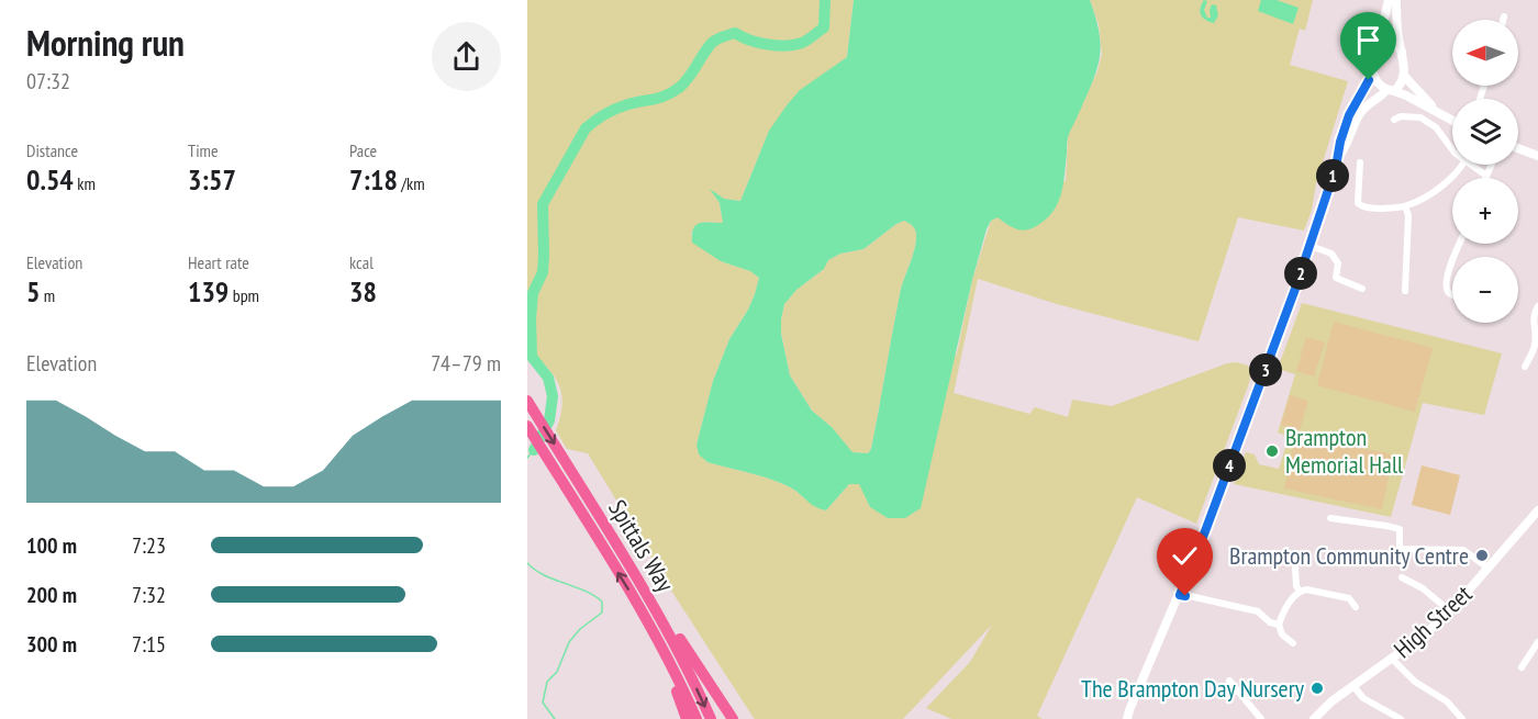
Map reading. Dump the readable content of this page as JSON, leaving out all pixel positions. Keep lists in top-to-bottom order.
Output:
{
  "streets": {
    "highway": ["Spittals Way"],
    "main road": ["High Street"]
  },
  "places": ["Brampton Memorial Hall", "Brampton Community Centre", "The Brampton Day Nursery"],
  "north": "left",
  "page": {
    "heading": ["Morning run", "07:32"],
    "map_buttons": ["+", "−"],
    "stats": [
      ["Distance", "0.54 km"],
      ["Time", "3:57"],
      ["Pace", "7:18 /km"],
      ["Elevation", "5 m"],
      ["Heart rate", "139 bpm"],
      ["kcal", "38"]
    ],
    "pins": [
      "1",
      "2",
      "3",
      "4"
    ],
    "chart": ["Elevation", "74–79 m"],
    "list": [
      {
        "name": "100 m",
        "note": "7:23"
      },
      {
        "name": "200 m",
        "note": "7:32"
      },
      {
        "name": "300 m",
        "note": "7:15"
      }
    ]
  }
}
